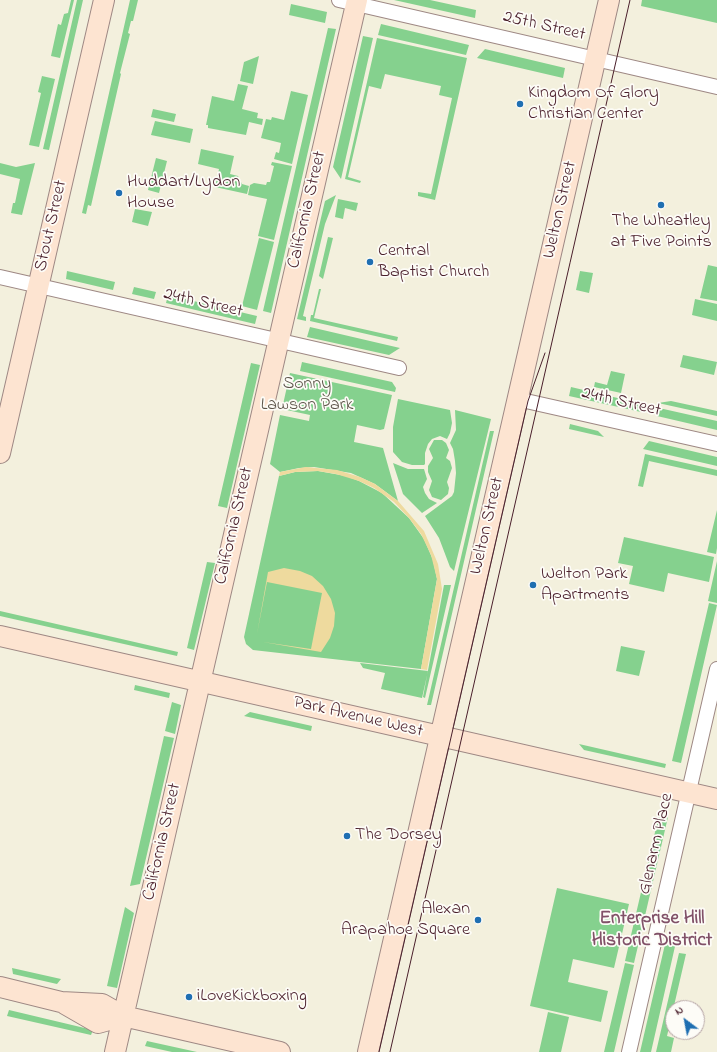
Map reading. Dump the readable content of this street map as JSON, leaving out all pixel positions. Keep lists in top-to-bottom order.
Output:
{
  "streets": {
    "street": [
      "25th Street",
      "California Street",
      "Welton Street",
      "Stout Street",
      "24th Street",
      "Park Avenue West",
      "Glenarm Place"
    ]
  },
  "crossings": [
    ["25th Street", "California Street"],
    ["25th Street", "Welton Street"],
    ["California Street", "24th Street"],
    ["California Street", "Park Avenue West"],
    ["Welton Street", "24th Street"],
    ["Welton Street", "Park Avenue West"],
    ["Stout Street", "24th Street"],
    ["Park Avenue West", "Glenarm Place"]
  ],
  "districts": ["Enterprise Hill Historic District"],
  "parks": ["Sonny Lawson Park"],
  "places": [
    "Kingdom Of Glory Christian Center",
    "Huddart/Lydon House",
    "The Wheatley at Five Points",
    "Central Baptist Church",
    "Welton Park Apartments",
    "The Dorsey",
    "Alexan Arapahoe Square",
    "iLoveKickboxing"
  ],
  "north": "top left"
}
